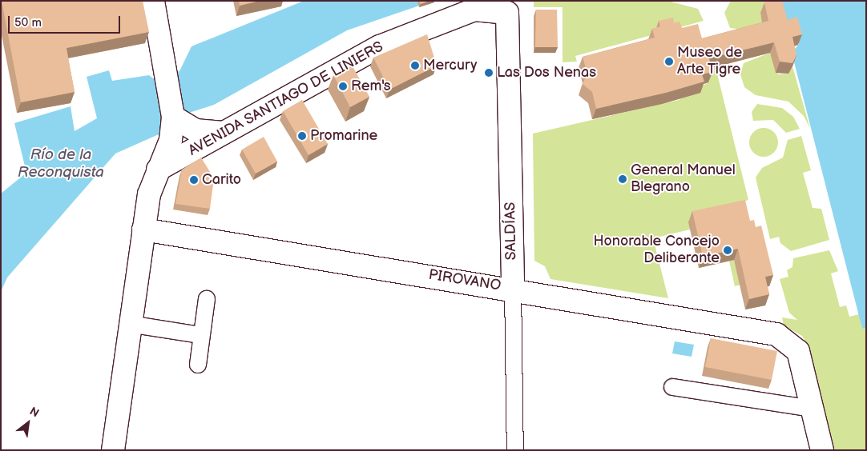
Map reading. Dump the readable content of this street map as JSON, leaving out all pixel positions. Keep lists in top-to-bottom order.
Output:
{
  "streets": {
    "street": ["AVENIDA SANTIAGO DE LINIERS", "SALDÍAS", "PIROVANO"]
  },
  "crossings": [
    ["AVENIDA SANTIAGO DE LINIERS", "SALDÍAS"],
    ["AVENIDA SANTIAGO DE LINIERS", "PIROVANO"],
    ["SALDÍAS", "PIROVANO"]
  ],
  "water": ["Río de la Reconquista"],
  "places": [
    "Museo de Arte Tigre",
    "Mercury",
    "Las Dos Nenas",
    "Rem's",
    "Promarine",
    "General Manuel Blegrano",
    "Carito",
    "Honorable Concejo Deliberante"
  ],
  "scale_bar": "50 m",
  "north": "top right"
}
